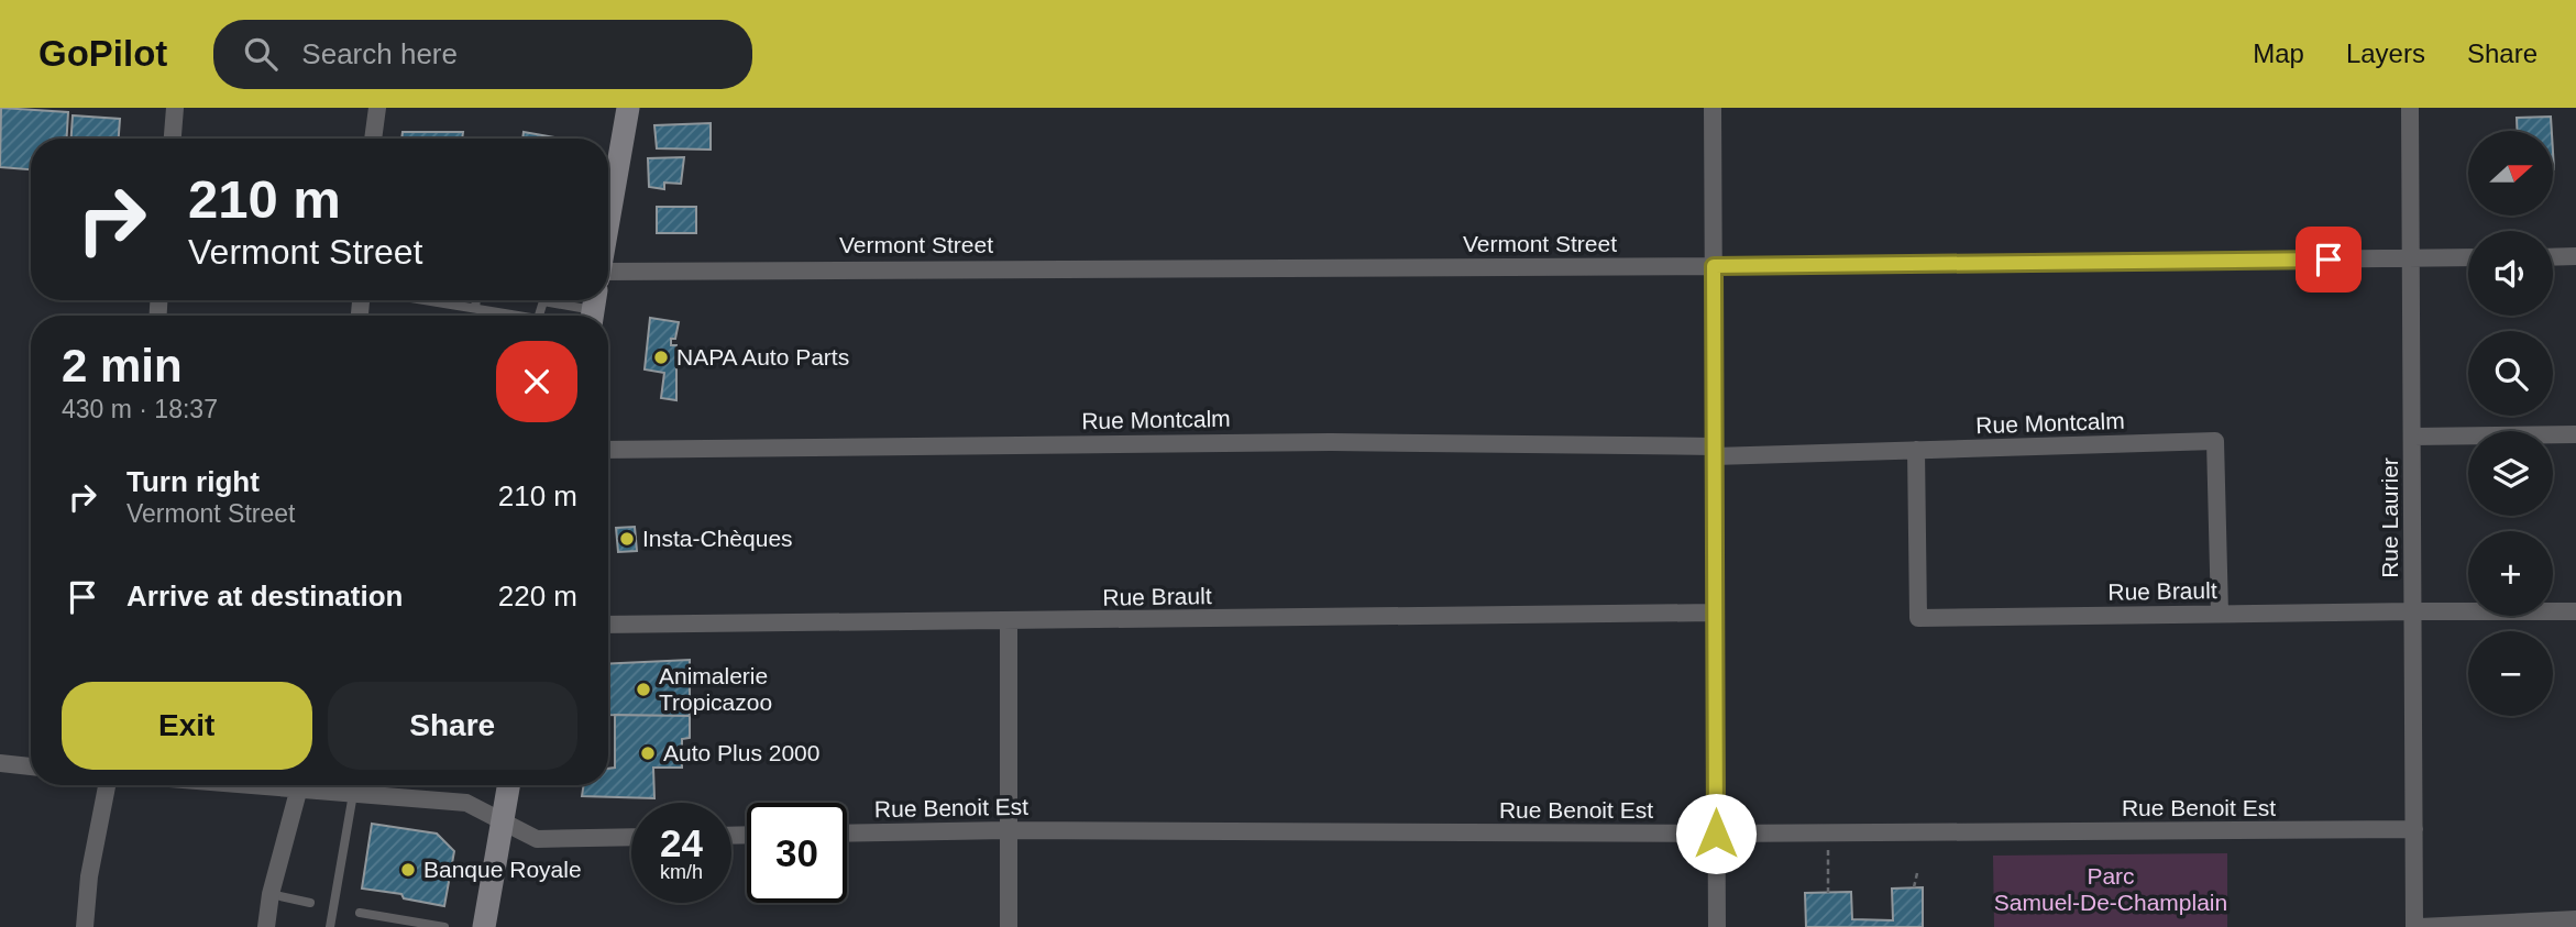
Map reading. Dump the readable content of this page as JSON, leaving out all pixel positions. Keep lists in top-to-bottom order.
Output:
{
  "streets": {
    "street": [
      "Vermont Street",
      "Rue Montcalm",
      "Rue Laurier",
      "Rue Brault",
      "Rue Benoit Est"
    ]
  },
  "crossings": [
    ["Vermont Street", "Rue Laurier"],
    ["Rue Montcalm", "Rue Brault"],
    ["Rue Laurier", "Rue Brault"],
    ["Rue Laurier", "Rue Benoit Est"]
  ],
  "parks": ["Parc Samuel-De-Champlain"],
  "places": [
    "NAPA Auto Parts",
    "Insta-Chèques",
    "Animalerie Tropicazoo",
    "Auto Plus 2000",
    "Banque Royale"
  ],
  "north": "right",
  "page": {
    "header": "GoPilot",
    "search": "Search here",
    "nav": ["Map", "Layers", "Share"],
    "map_buttons": ["+", "−"],
    "turn": ["210 m", "Vermont Street"],
    "heading": ["2 min", "430 m · 18:37"],
    "list": [
      {
        "name": "Turn right",
        "note": "Vermont Street",
        "value": "210 m"
      },
      {
        "name": "Arrive at destination",
        "value": "220 m"
      }
    ],
    "buttons": ["Exit", "Share"],
    "speed": "24 km/h",
    "limit": "30"
  }
}
